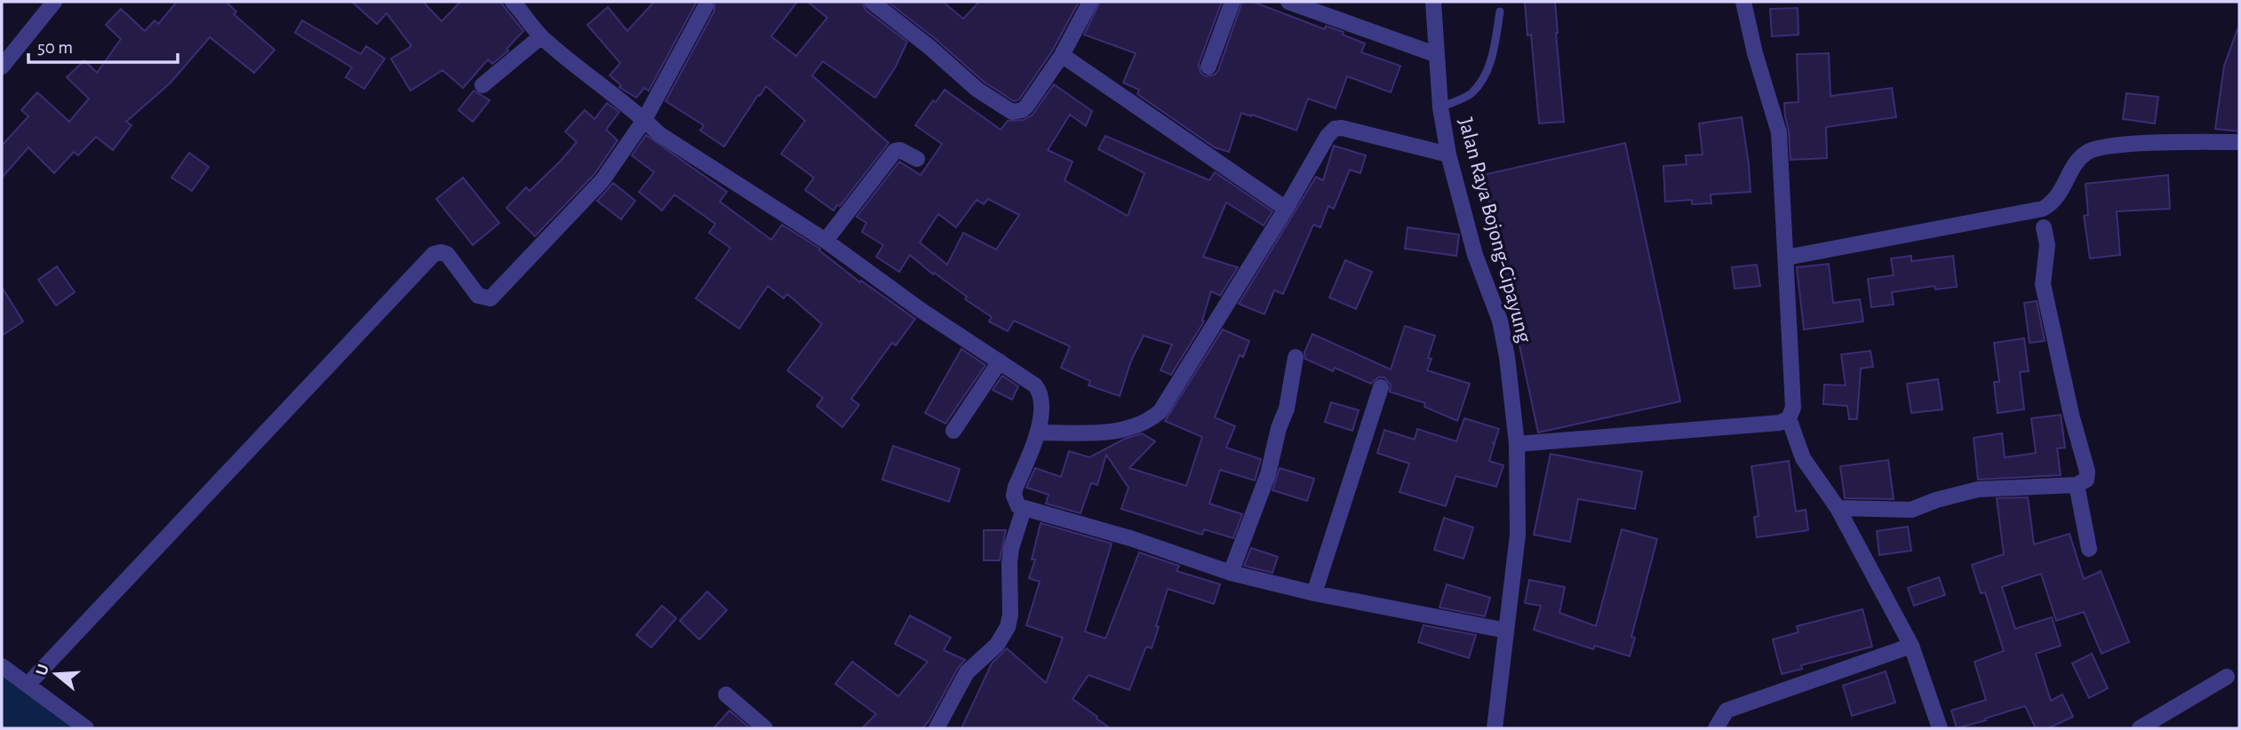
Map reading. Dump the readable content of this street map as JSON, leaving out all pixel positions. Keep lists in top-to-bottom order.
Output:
{
  "streets": {
    "street": ["Jalan Raya Bojong-Cipayung"]
  },
  "scale_bar": "50 m",
  "north": "left"
}
